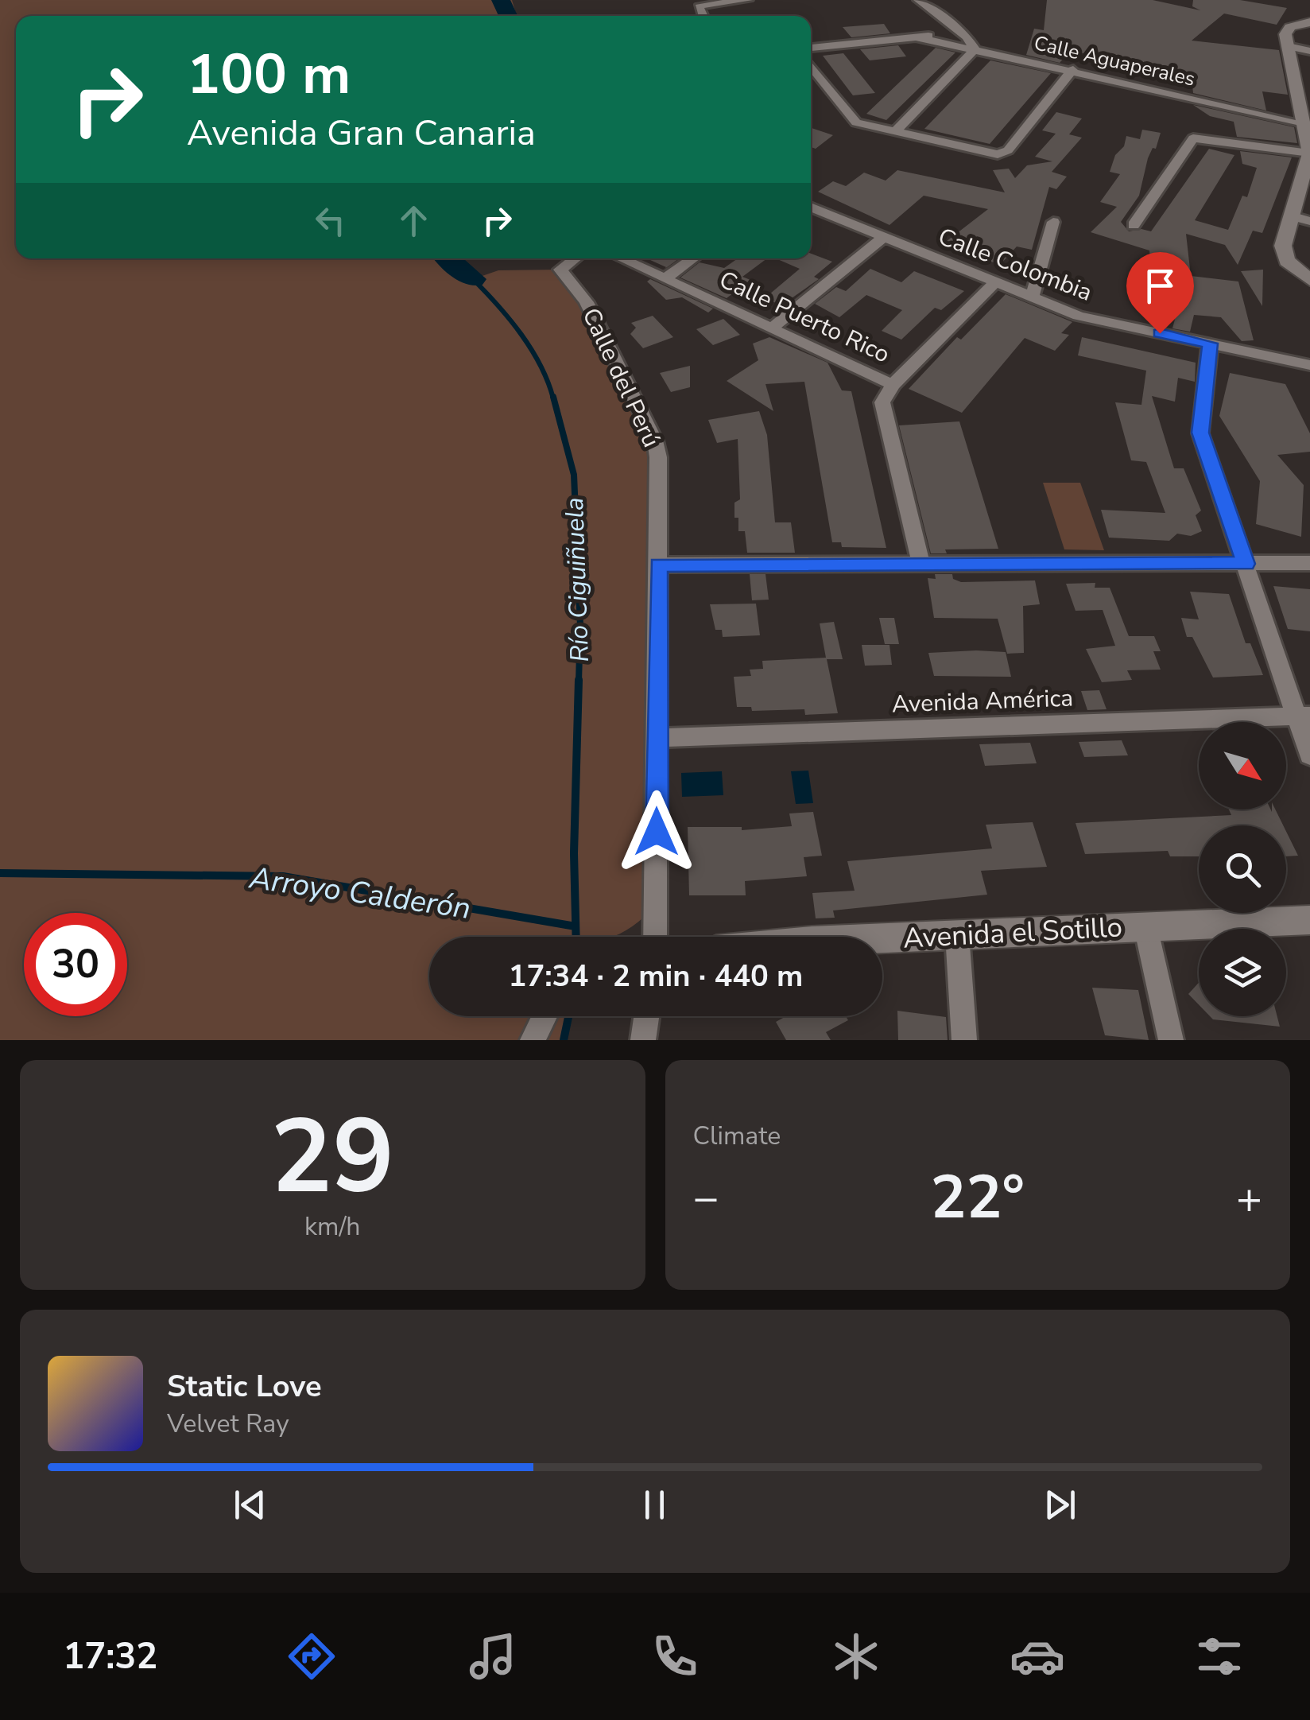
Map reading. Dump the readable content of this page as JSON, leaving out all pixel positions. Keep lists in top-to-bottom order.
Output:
{
  "streets": {
    "street": [
      "Calle Aguaperales",
      "Calle Colombia",
      "Calle Puerto Rico",
      "Calle del Perú",
      "Avenida América",
      "Avenida el Sotillo"
    ]
  },
  "crossings": [
    ["Calle del Perú", "Avenida América"]
  ],
  "water": ["Río Ciguiñuela", "Arroyo Calderón"],
  "north": "bottom right",
  "page": {
    "turn": ["100 m", "Avenida Gran Canaria"],
    "limit": "30",
    "trip": "17:34 · 2 min · 440 m",
    "tile": [
      ["29", "km/h"],
      "Climate"
    ],
    "heat": ["−", "22°", "+"],
    "song": ["Static Love", "Velvet Ray"],
    "tabs": "17:32"
  }
}
